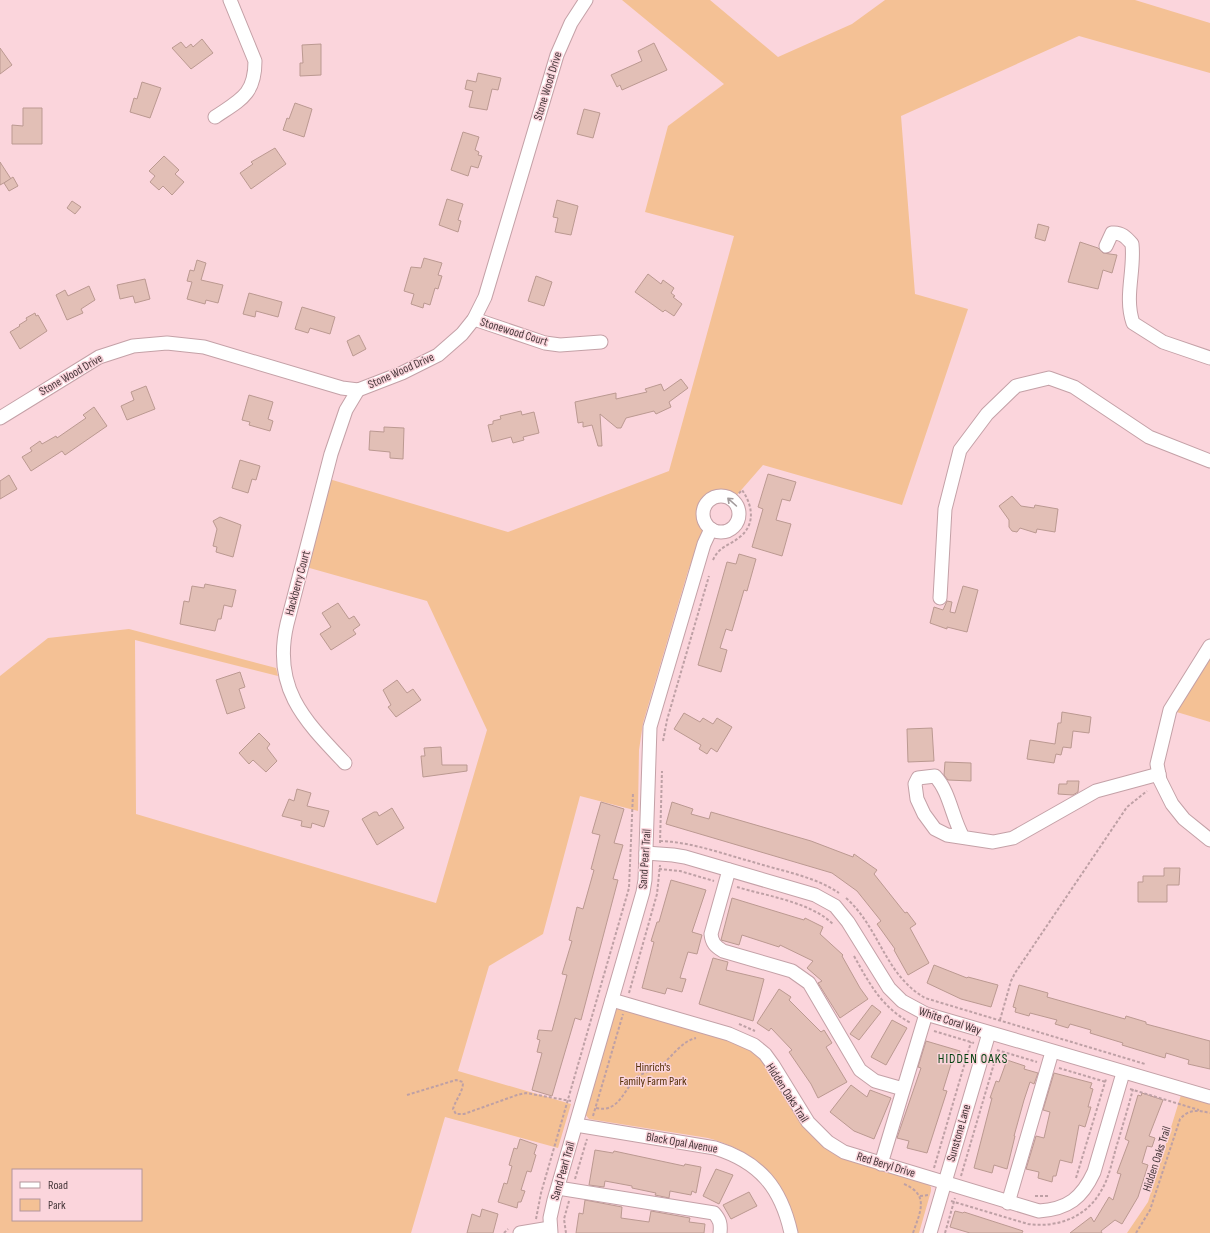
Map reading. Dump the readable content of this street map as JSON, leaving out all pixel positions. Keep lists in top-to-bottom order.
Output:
{
  "streets": {
    "street": [
      "Stone Wood Drive",
      "Stonewood Court",
      "Hackberry Court",
      "Sand Pearl Trail",
      "White Coral Way",
      "Sunstone Lane",
      "Black Opal Avenue",
      "Red Beryl Drive"
    ],
    "path": ["Hidden Oaks Trail"]
  },
  "crossings": [
    ["Stone Wood Drive", "Stonewood Court"],
    ["Stone Wood Drive", "Hackberry Court"],
    ["Sand Pearl Trail", "White Coral Way"],
    ["Sand Pearl Trail", "Black Opal Avenue"],
    ["Sand Pearl Trail", "Red Beryl Drive"],
    ["White Coral Way", "Sunstone Lane"],
    ["White Coral Way", "Red Beryl Drive"],
    ["Sunstone Lane", "Red Beryl Drive"]
  ],
  "districts": ["HIDDEN OAKS"],
  "parks": ["Hinrich's Family Farm Park"],
  "legend": ["Road", "Park"]
}
